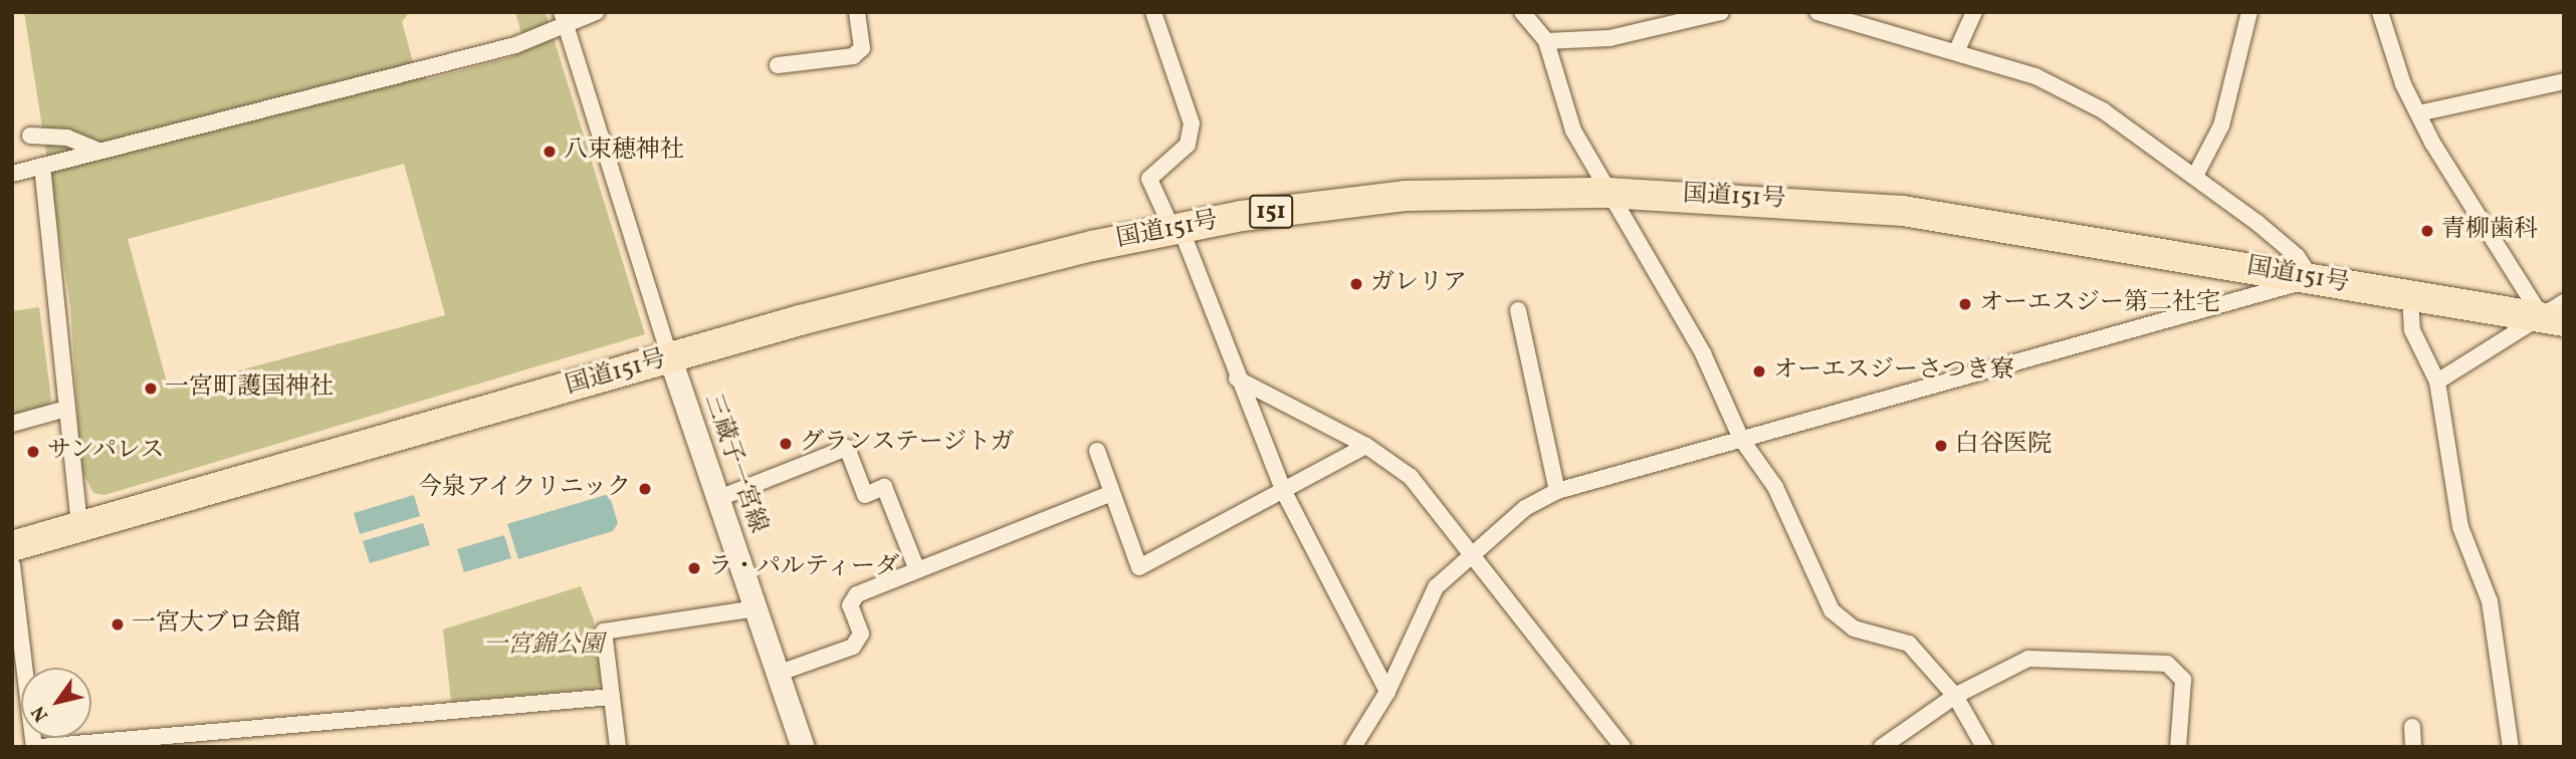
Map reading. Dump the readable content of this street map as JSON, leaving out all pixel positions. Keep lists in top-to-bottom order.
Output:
{
  "streets": {
    "highway": ["国道151号", "151"],
    "main road": ["三蔵子一宮線"]
  },
  "crossings": [
    ["国道151号", "三蔵子一宮線"]
  ],
  "parks": ["一宮錦公園"],
  "places": [
    "八束穂神社",
    "青柳歯科",
    "ガレリア",
    "オーエスジー第二社宅",
    "オーエスジーさつき寮",
    "一宮町護国神社",
    "グランステージトガ",
    "白谷医院",
    "サンパレス",
    "今泉アイクリニック",
    "ラ・パルティーダ",
    "一宮大ブロ会館"
  ],
  "north": "bottom left"
}
